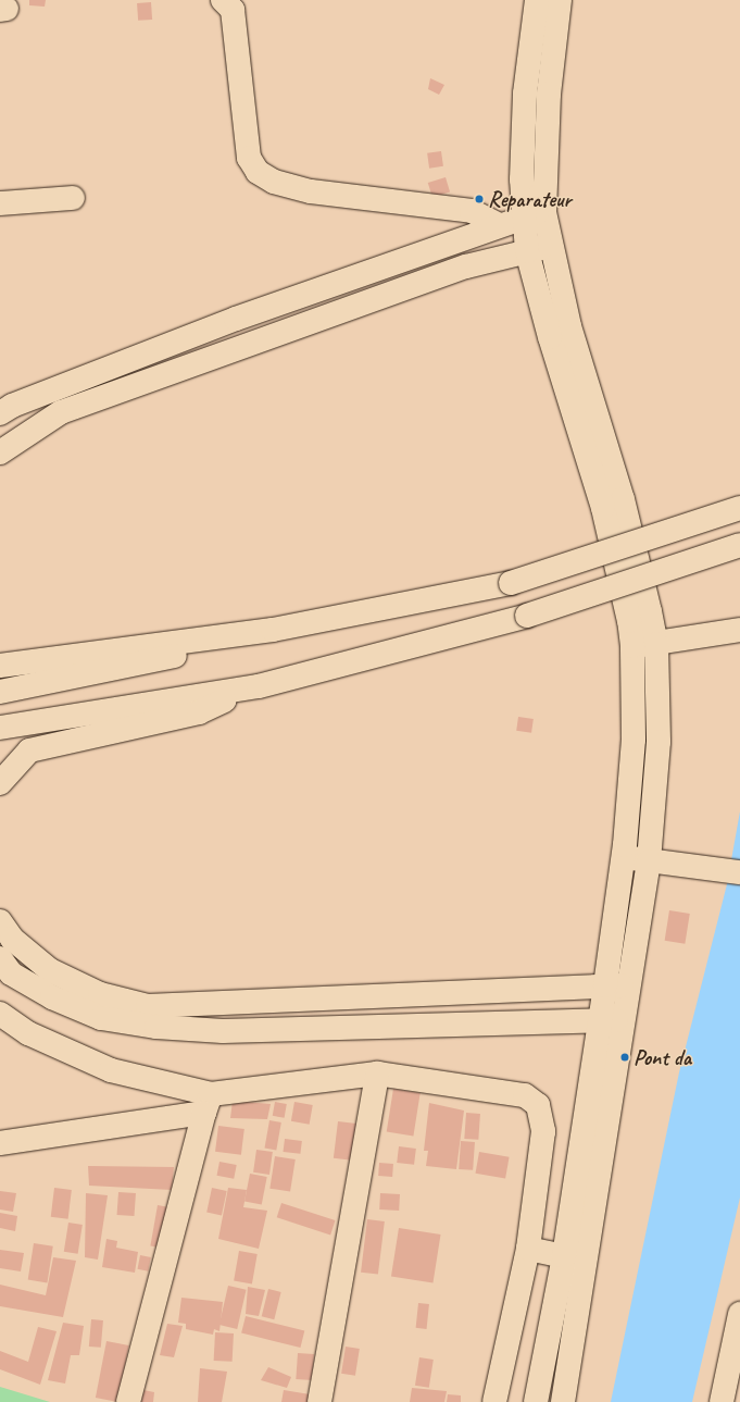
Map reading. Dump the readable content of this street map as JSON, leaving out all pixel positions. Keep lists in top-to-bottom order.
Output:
{
  "places": ["Reparateur", "Pont da"]
}
